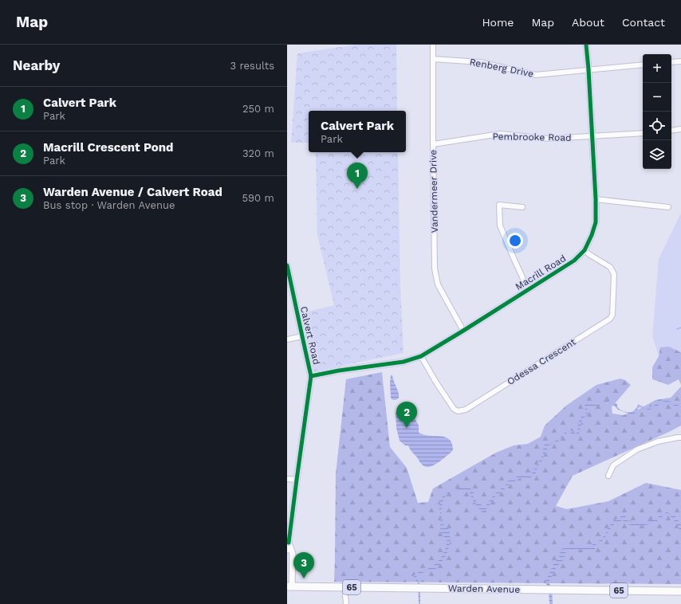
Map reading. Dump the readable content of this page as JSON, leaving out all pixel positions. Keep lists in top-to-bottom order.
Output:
{
  "streets": {
    "main road": ["65", "Warden Avenue"],
    "street": [
      "Renberg Drive",
      "Pembrooke Road",
      "Vandermeer Drive",
      "Macrill Road",
      "Calvert Road",
      "Odessa Crescent"
    ]
  },
  "crossings": [
    ["Renberg Drive", "Vandermeer Drive"],
    ["Renberg Drive", "Macrill Road"],
    ["Pembrooke Road", "Vandermeer Drive"],
    ["Pembrooke Road", "Macrill Road"],
    ["Vandermeer Drive", "Macrill Road"],
    ["Macrill Road", "Calvert Road"],
    ["Macrill Road", "Odessa Crescent"],
    ["Calvert Road", "Warden Avenue"]
  ],
  "page": {
    "header": "Map",
    "nav": [
      "Home",
      "Map",
      "About",
      "Contact"
    ],
    "heading": ["Nearby", "3 results"],
    "map_buttons": ["+", "−"],
    "list": [
      {
        "mark": "1",
        "name": "Calvert Park",
        "note": "Park",
        "value": "250 m"
      },
      {
        "mark": "2",
        "name": "Macrill Crescent Pond",
        "note": "Park",
        "value": "320 m"
      },
      {
        "mark": "3",
        "name": "Warden Avenue / Calvert Road",
        "note": "Bus stop · Warden Avenue",
        "value": "590 m"
      }
    ],
    "popup": ["Calvert Park", "Park"],
    "pins": ["1", "2", "3"]
  }
}
